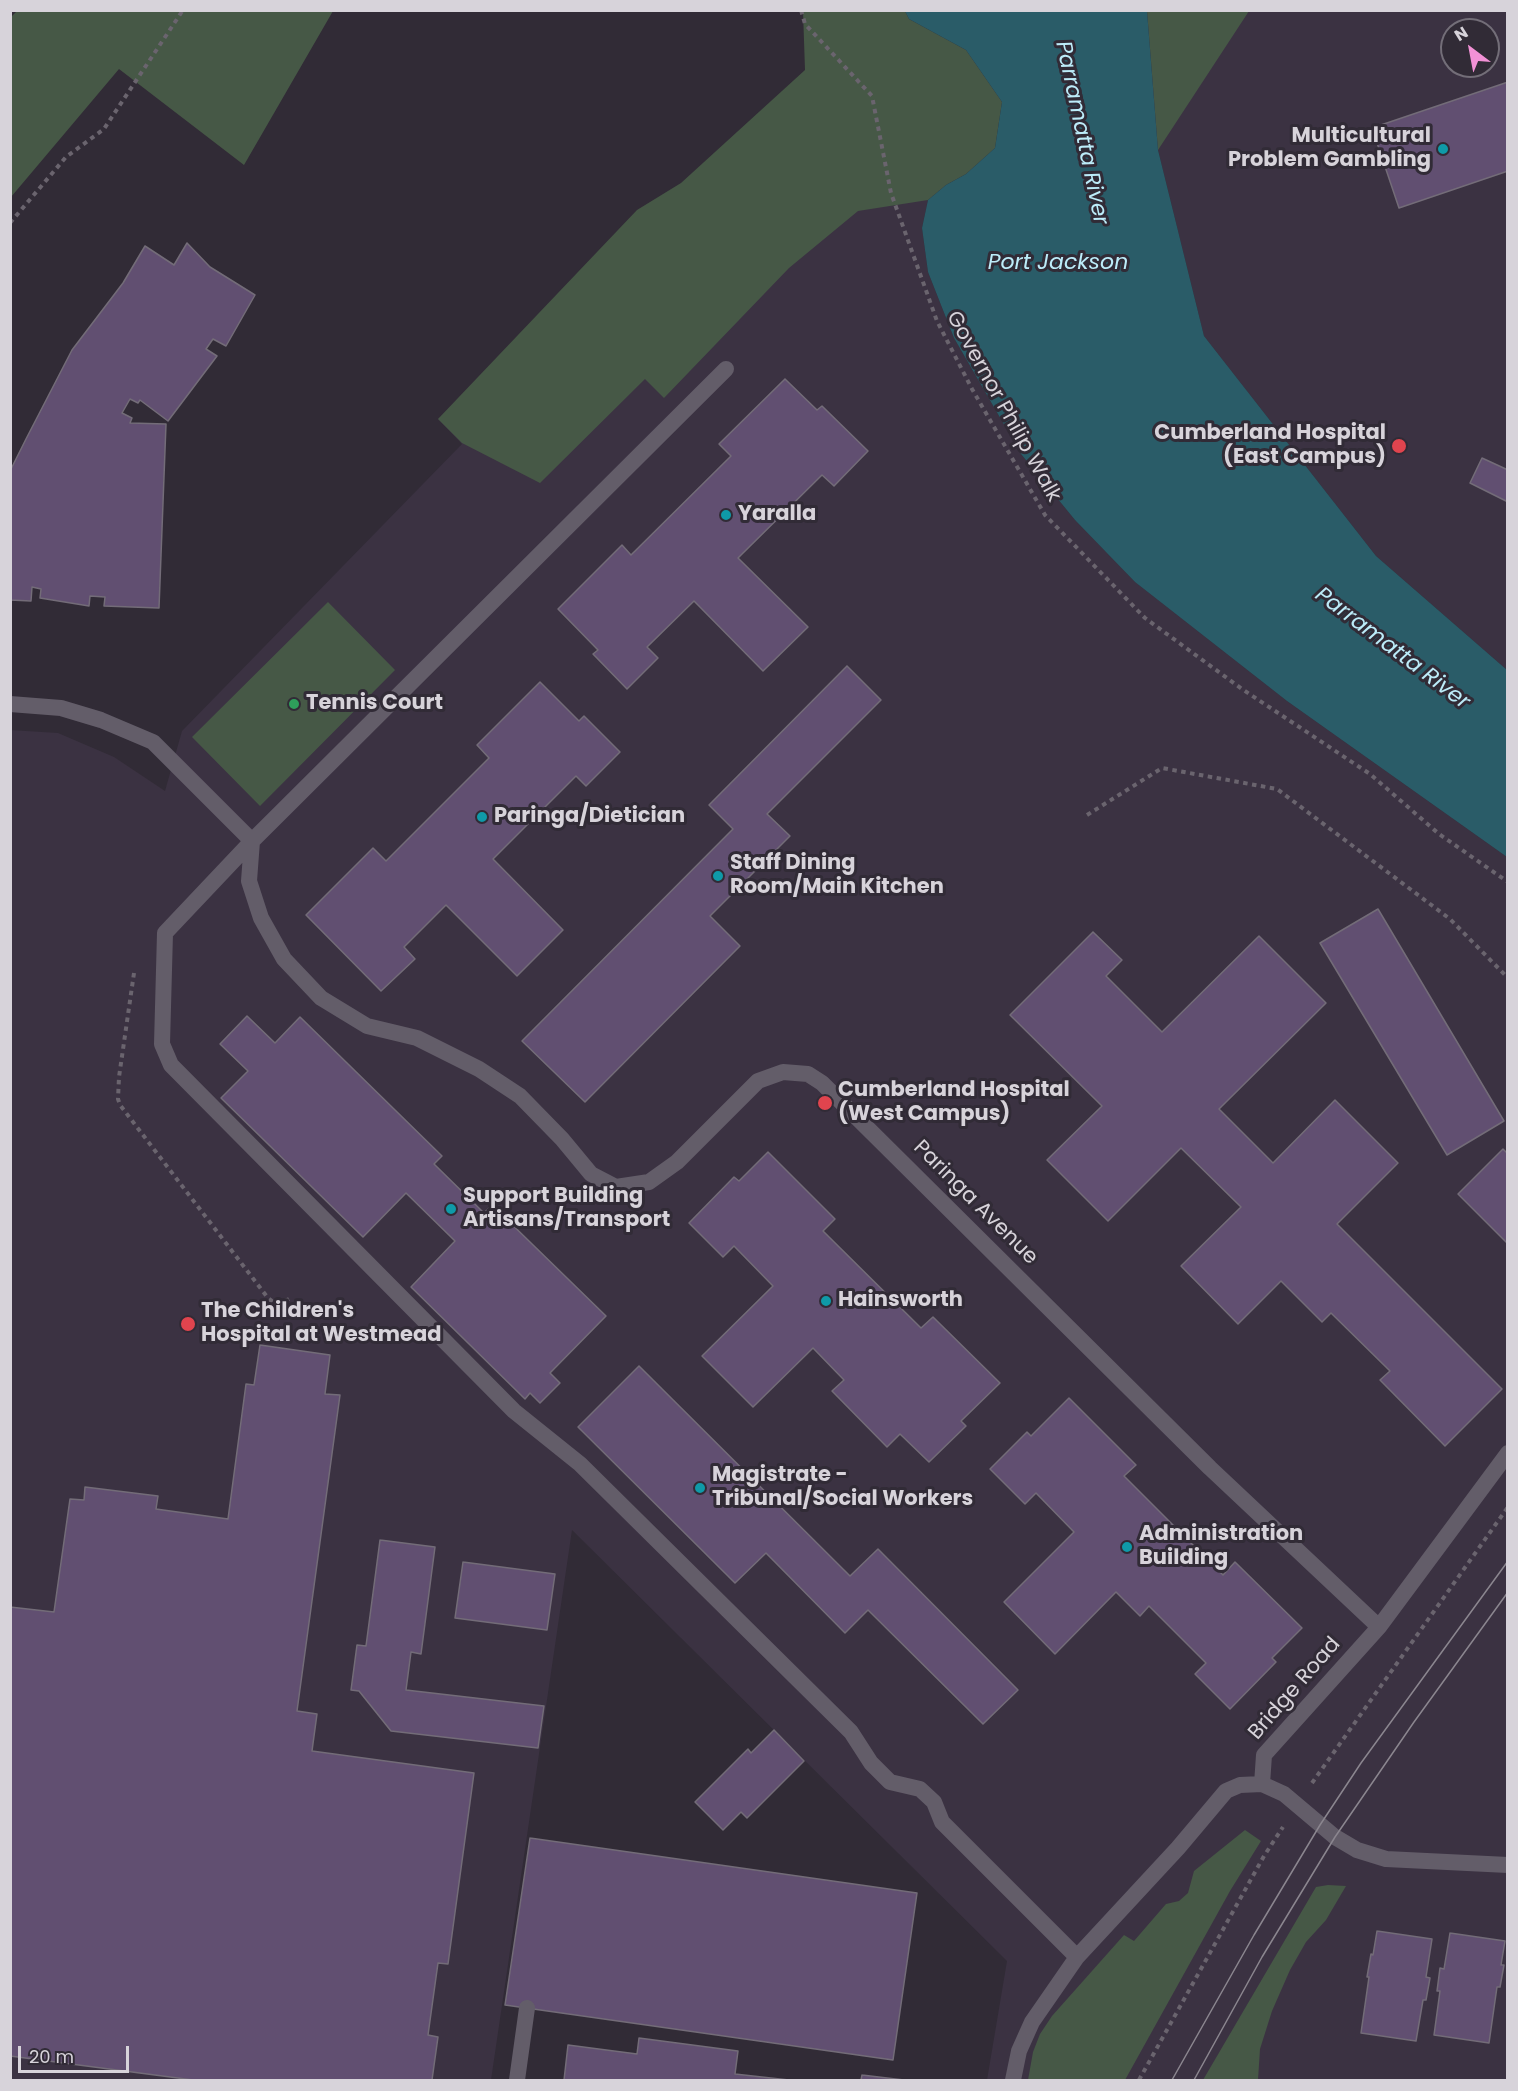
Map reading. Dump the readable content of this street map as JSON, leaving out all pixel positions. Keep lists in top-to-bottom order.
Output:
{
  "streets": {
    "lane": ["Paringa Avenue", "Bridge Road"],
    "path": ["Governor Philip Walk"]
  },
  "crossings": [
    ["Paringa Avenue", "Bridge Road"]
  ],
  "water": ["Parramatta River", "Port Jackson"],
  "places": [
    "Multicultural Problem Gambling",
    "Cumberland Hospital (East Campus)",
    "Yaralla",
    "Tennis Court",
    "Paringa/Dietician",
    "Staff Dining Room/Main Kitchen",
    "Cumberland Hospital (West Campus)",
    "Support Building Artisans/Transport",
    "Hainsworth",
    "The Children's Hospital at Westmead",
    "Magistrate - Tribunal/Social Workers",
    "Administration Building"
  ],
  "scale_bar": "20 m",
  "north": "top left"
}
